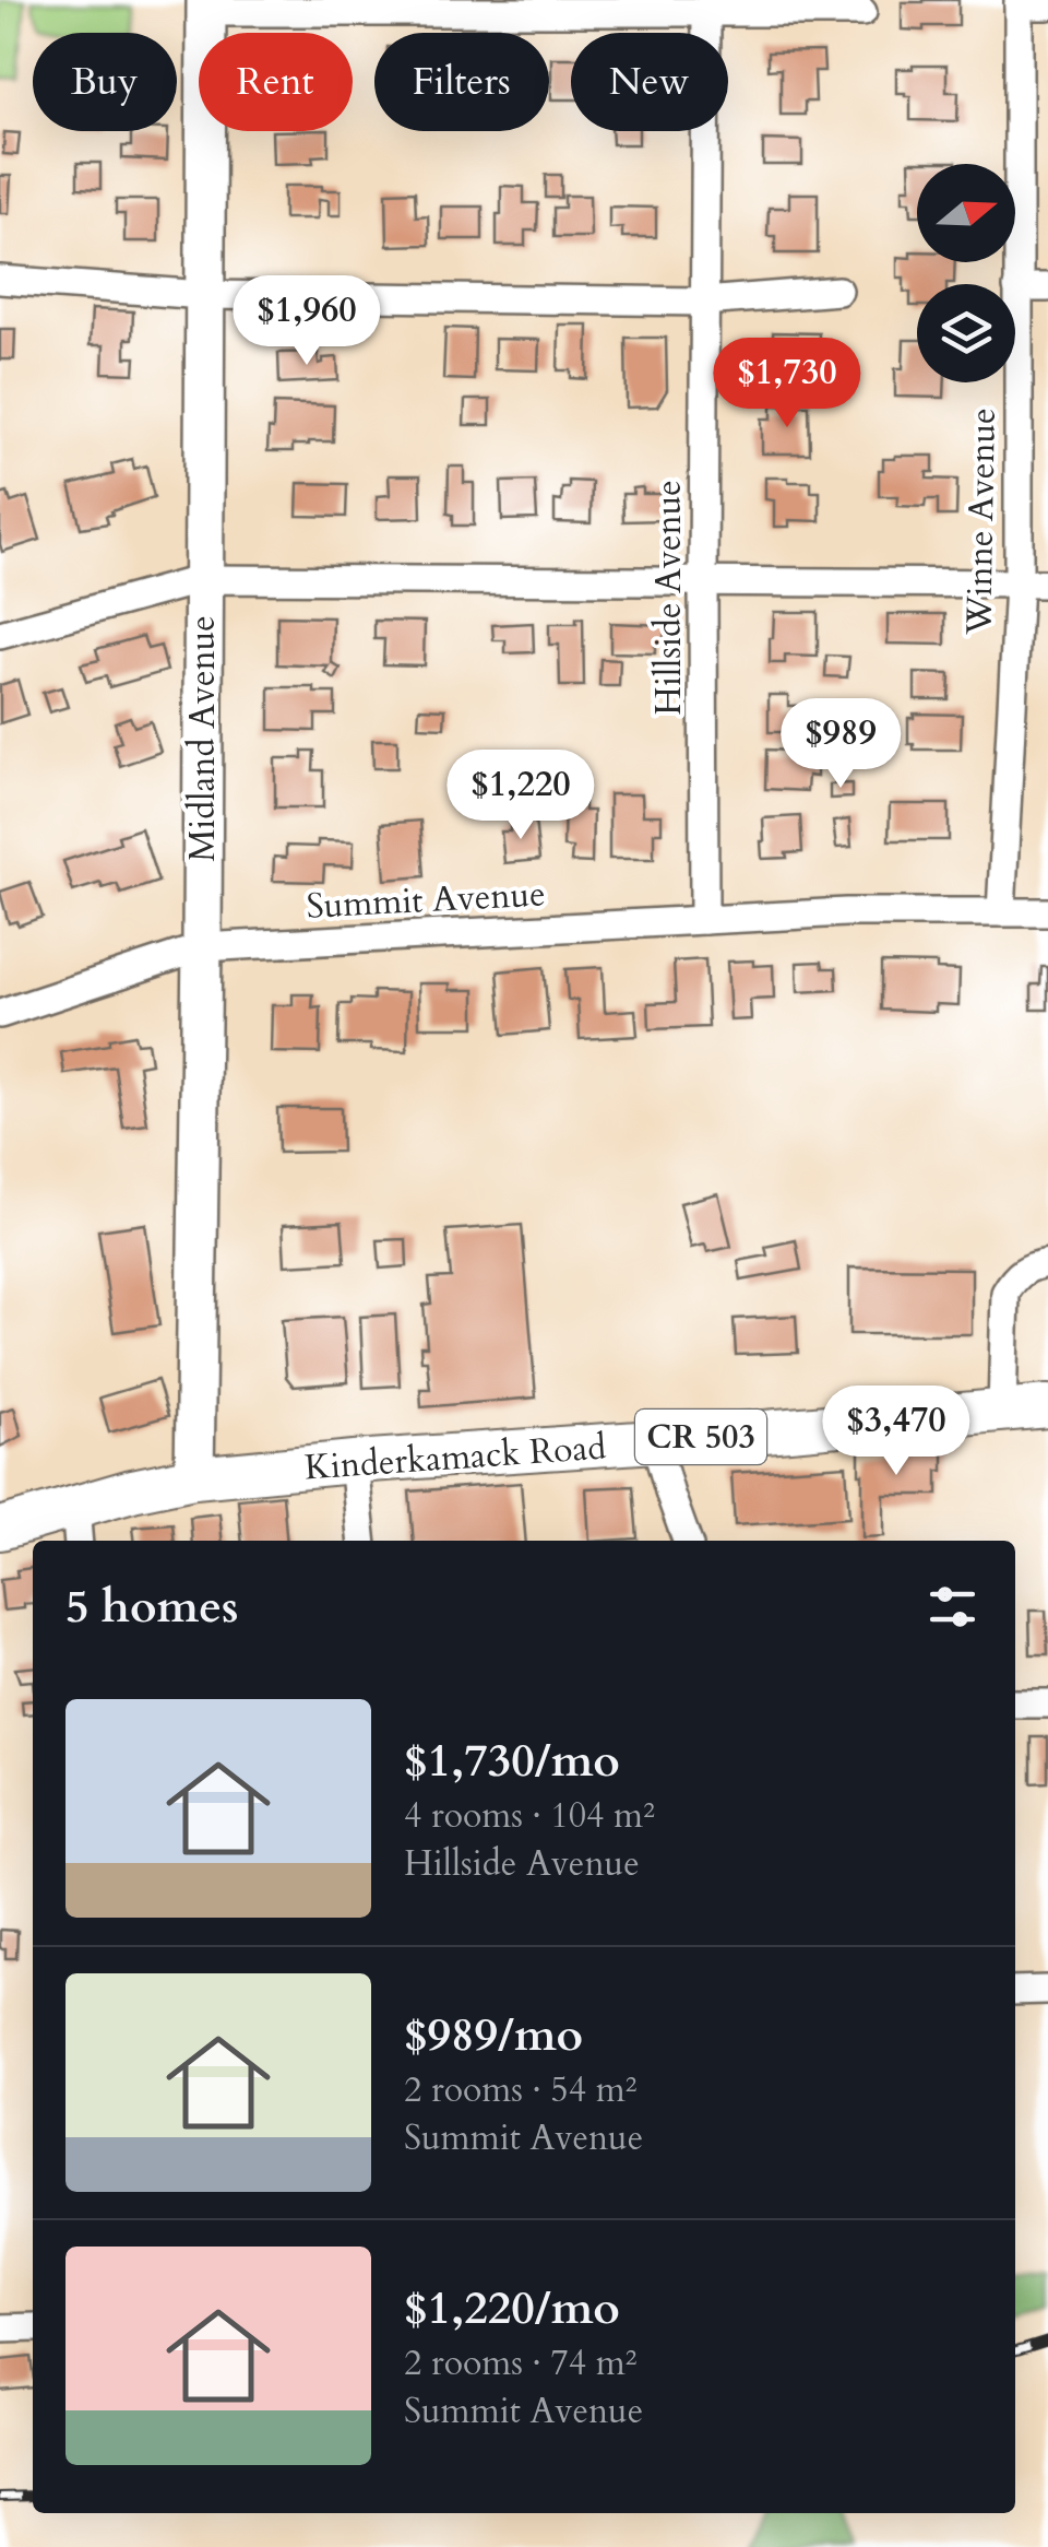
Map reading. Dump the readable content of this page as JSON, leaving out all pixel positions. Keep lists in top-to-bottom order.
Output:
{
  "streets": {
    "main road": ["CR 503", "Kinderkamack Road"],
    "street": [
      "Winne Avenue",
      "Hillside Avenue",
      "Midland Avenue",
      "Summit Avenue"
    ]
  },
  "crossings": [
    ["Winne Avenue", "Summit Avenue"],
    ["Hillside Avenue", "Summit Avenue"],
    ["Midland Avenue", "Summit Avenue"],
    ["Midland Avenue", "Kinderkamack Road"]
  ],
  "north": "right",
  "page": {
    "chip": [
      "Buy",
      "Rent",
      "Filters",
      "New"
    ],
    "price": [
      "$1,960",
      "$1,730",
      "$989",
      "$1,220",
      "$3,470"
    ],
    "heading": "5 homes",
    "list": [
      {
        "name": "$1,730/mo",
        "note": "4 rooms · 104 m² · Hillside Avenue"
      },
      {
        "name": "$989/mo",
        "note": "2 rooms · 54 m² · Summit Avenue"
      },
      {
        "name": "$1,220/mo",
        "note": "2 rooms · 74 m² · Summit Avenue"
      }
    ]
  }
}
